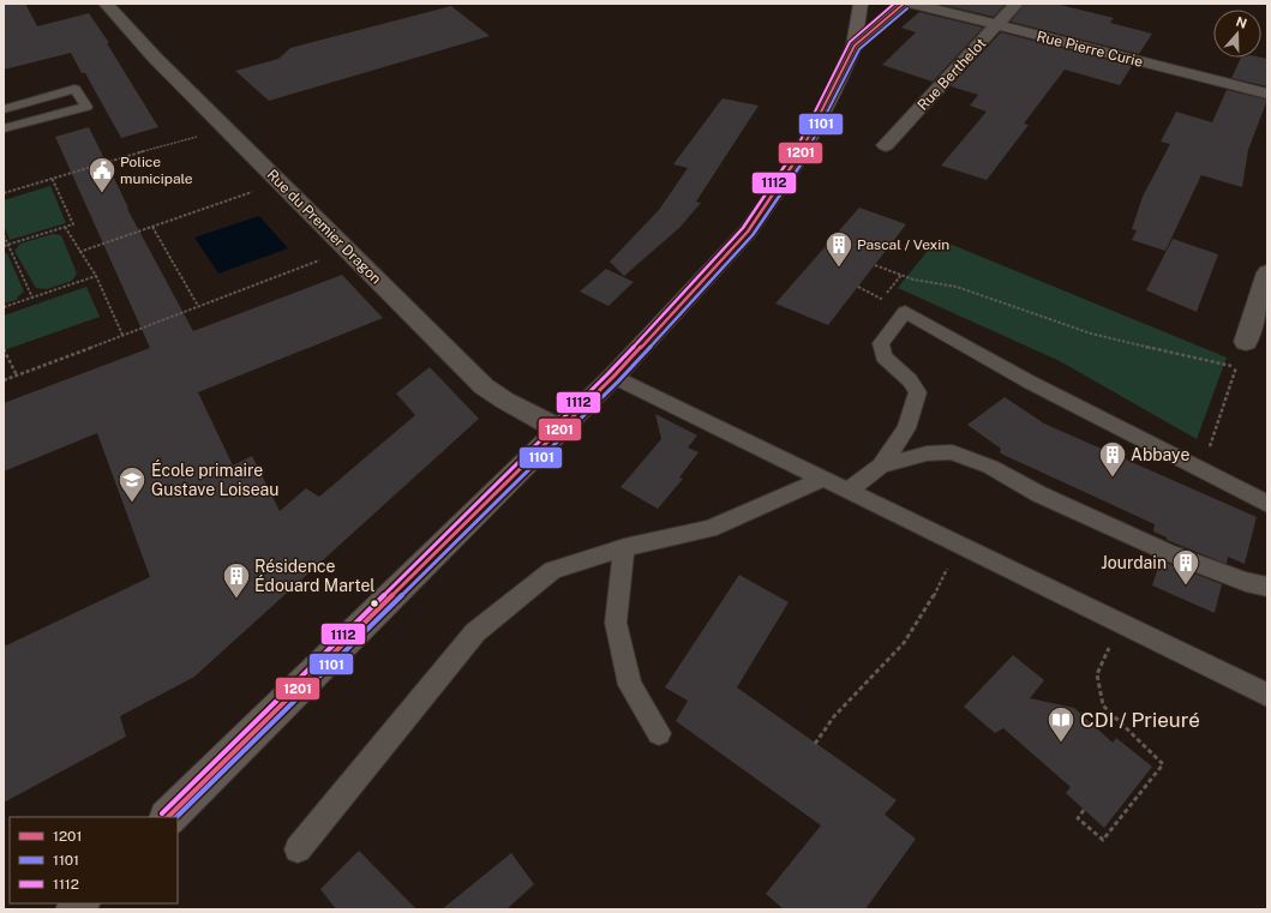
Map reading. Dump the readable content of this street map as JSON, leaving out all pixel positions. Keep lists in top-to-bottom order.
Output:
{
  "streets": {
    "street": ["Rue Pierre Curie", "Rue Berthelot", "Rue du Premier Dragon"]
  },
  "crossings": [
    ["Rue Pierre Curie", "Rue Berthelot"]
  ],
  "places": {
    "public building": ["Police municipale"],
    "building": [
      "Pascal / Vexin",
      "Abbaye",
      "Jourdain",
      "Résidence Édouard Martel"
    ],
    "school or university": ["École primaire Gustave Loiseau"],
    "library": ["CDI / Prieuré"]
  },
  "lines": ["transit line 1201", "transit line 1112", "transit line 1101"],
  "legend": ["1201", "1101", "1112"],
  "north": "top"
}
